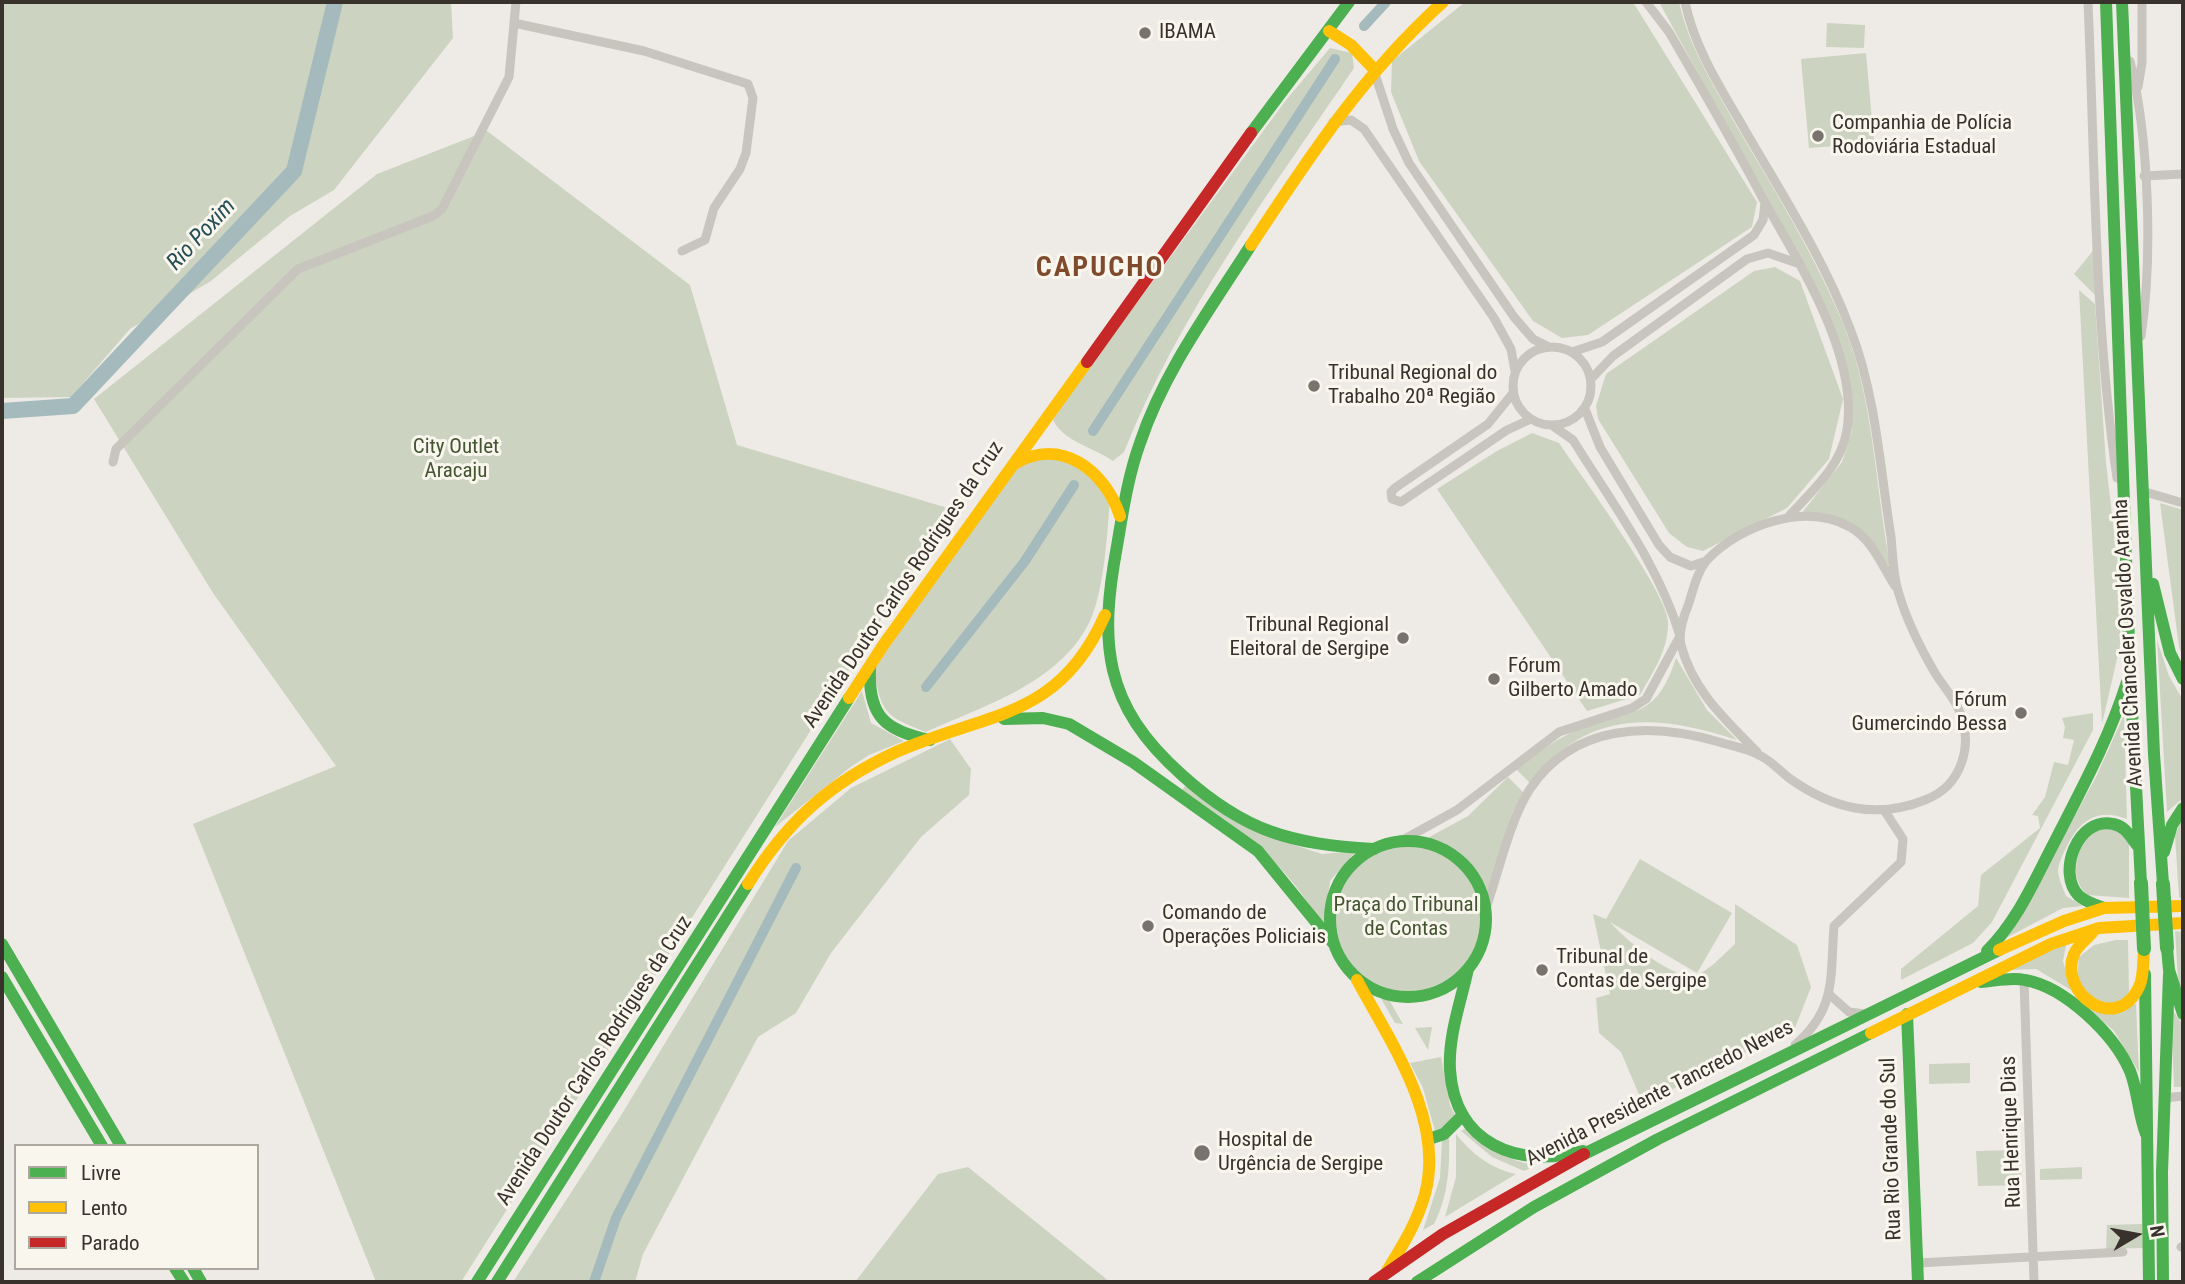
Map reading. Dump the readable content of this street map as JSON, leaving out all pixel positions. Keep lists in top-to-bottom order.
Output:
{
  "streets": {
    "main road": [
      "Avenida Doutor Carlos Rodrigues da Cruz",
      "Avenida Chanceler Osvaldo Aranha",
      "Avenida Presidente Tancredo Neves",
      "Rua Rio Grande do Sul"
    ],
    "street": ["Rua Henrique Dias"]
  },
  "crossings": [
    ["Avenida Presidente Tancredo Neves", "Rua Rio Grande do Sul"]
  ],
  "districts": ["CAPUCHO"],
  "water": ["Rio Poxim"],
  "parks": ["City Outlet Aracaju", "Praça do Tribunal de Contas"],
  "places": [
    "IBAMA",
    "Companhia de Polícia Rodoviária Estadual",
    "Tribunal Regional do Trabalho 20ª Região",
    "Tribunal Regional Eleitoral de Sergipe",
    "Fórum Gilberto Amado",
    "Fórum Gumercindo Bessa",
    "Comando de Operações Policiais",
    "Tribunal de Contas de Sergipe",
    "Hospital de Urgência de Sergipe"
  ],
  "legend": ["Livre", "Lento", "Parado"],
  "north": "right"
}
